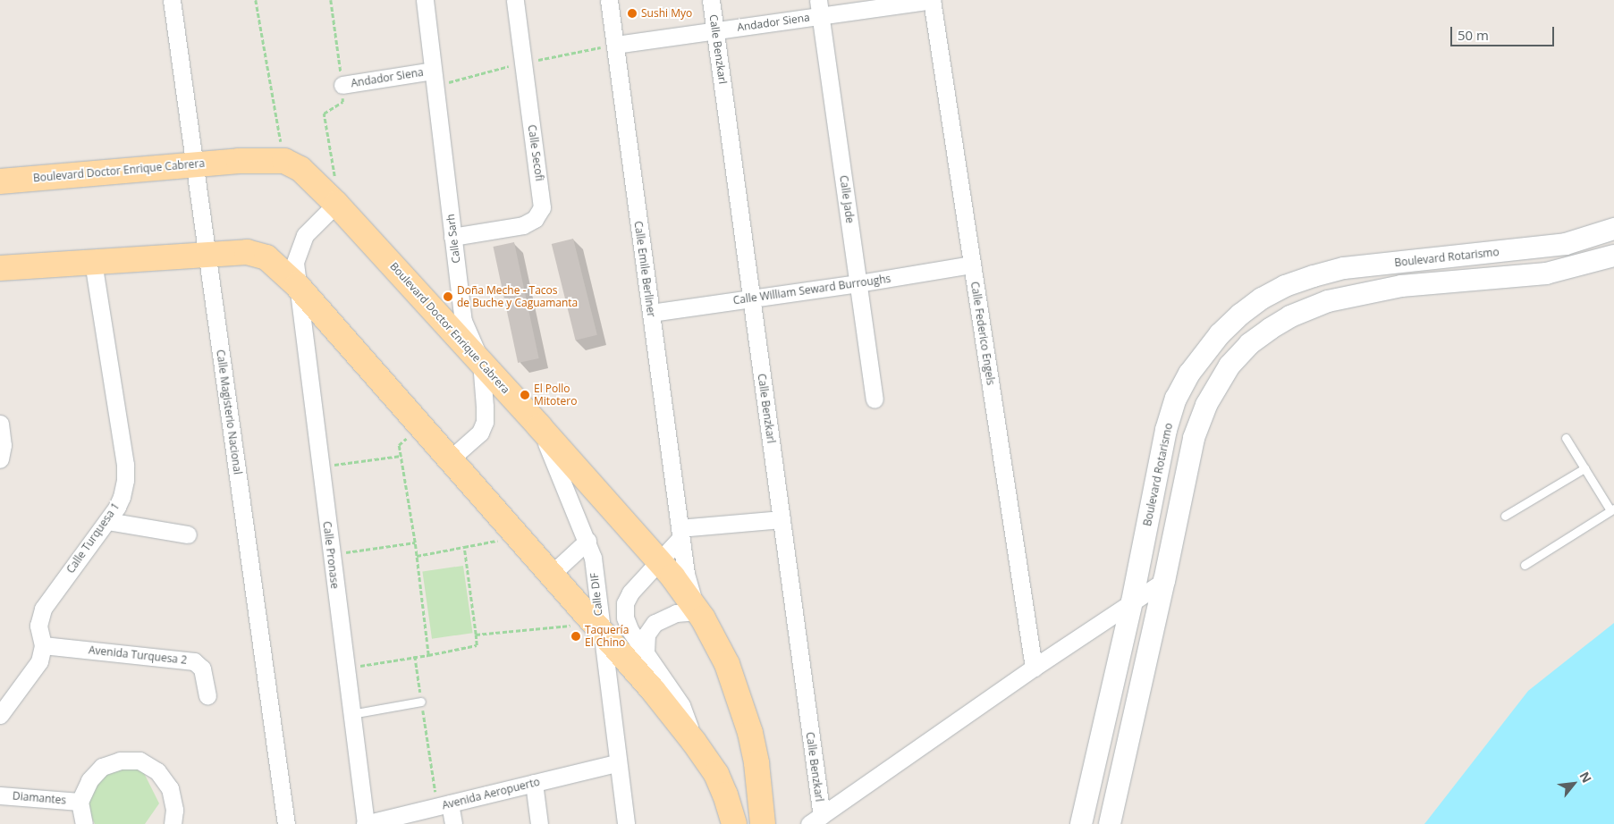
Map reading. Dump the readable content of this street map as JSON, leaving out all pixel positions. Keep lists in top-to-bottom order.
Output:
{
  "streets": {
    "main road": ["Boulevard Doctor Enrique Cabrera"],
    "street": [
      "Andador Siena",
      "Calle Benzkarl",
      "Calle Secofi",
      "Calle Jade",
      "Calle Sarh",
      "Boulevard Rotarismo",
      "Calle Emile Berliner",
      "Calle William Seward Burroughs",
      "Calle Federico Engels",
      "Calle Magisterio Nacional",
      "Calle Turquesa 1",
      "Calle Pronase",
      "Calle DIF",
      "Avenida Turquesa 2",
      "Avenida Aeropuerto",
      "Diamantes"
    ]
  },
  "crossings": [
    ["Andador Siena", "Calle Benzkarl"],
    ["Andador Siena", "Calle Jade"],
    ["Andador Siena", "Calle Sarh"],
    ["Andador Siena", "Calle Emile Berliner"],
    ["Andador Siena", "Calle Federico Engels"],
    ["Calle Benzkarl", "Calle William Seward Burroughs"],
    ["Calle Secofi", "Calle Sarh"],
    ["Boulevard Doctor Enrique Cabrera", "Calle Sarh"],
    ["Boulevard Doctor Enrique Cabrera", "Calle Emile Berliner"],
    ["Boulevard Doctor Enrique Cabrera", "Calle Magisterio Nacional"],
    ["Boulevard Doctor Enrique Cabrera", "Calle Pronase"],
    ["Boulevard Doctor Enrique Cabrera", "Calle DIF"],
    ["Calle Jade", "Calle William Seward Burroughs"],
    ["Calle Emile Berliner", "Calle William Seward Burroughs"],
    ["Calle William Seward Burroughs", "Calle Federico Engels"],
    ["Calle Turquesa 1", "Avenida Turquesa 2"],
    ["Calle Pronase", "Avenida Aeropuerto"],
    ["Calle DIF", "Avenida Aeropuerto"]
  ],
  "places": [
    "Sushi Myo",
    "Doña Meche - Tacos de Buche y Caguamanta",
    "El Pollo Mitotero",
    "Taquería El Chino"
  ],
  "scale_bar": "50 m",
  "north": "top right"
}
